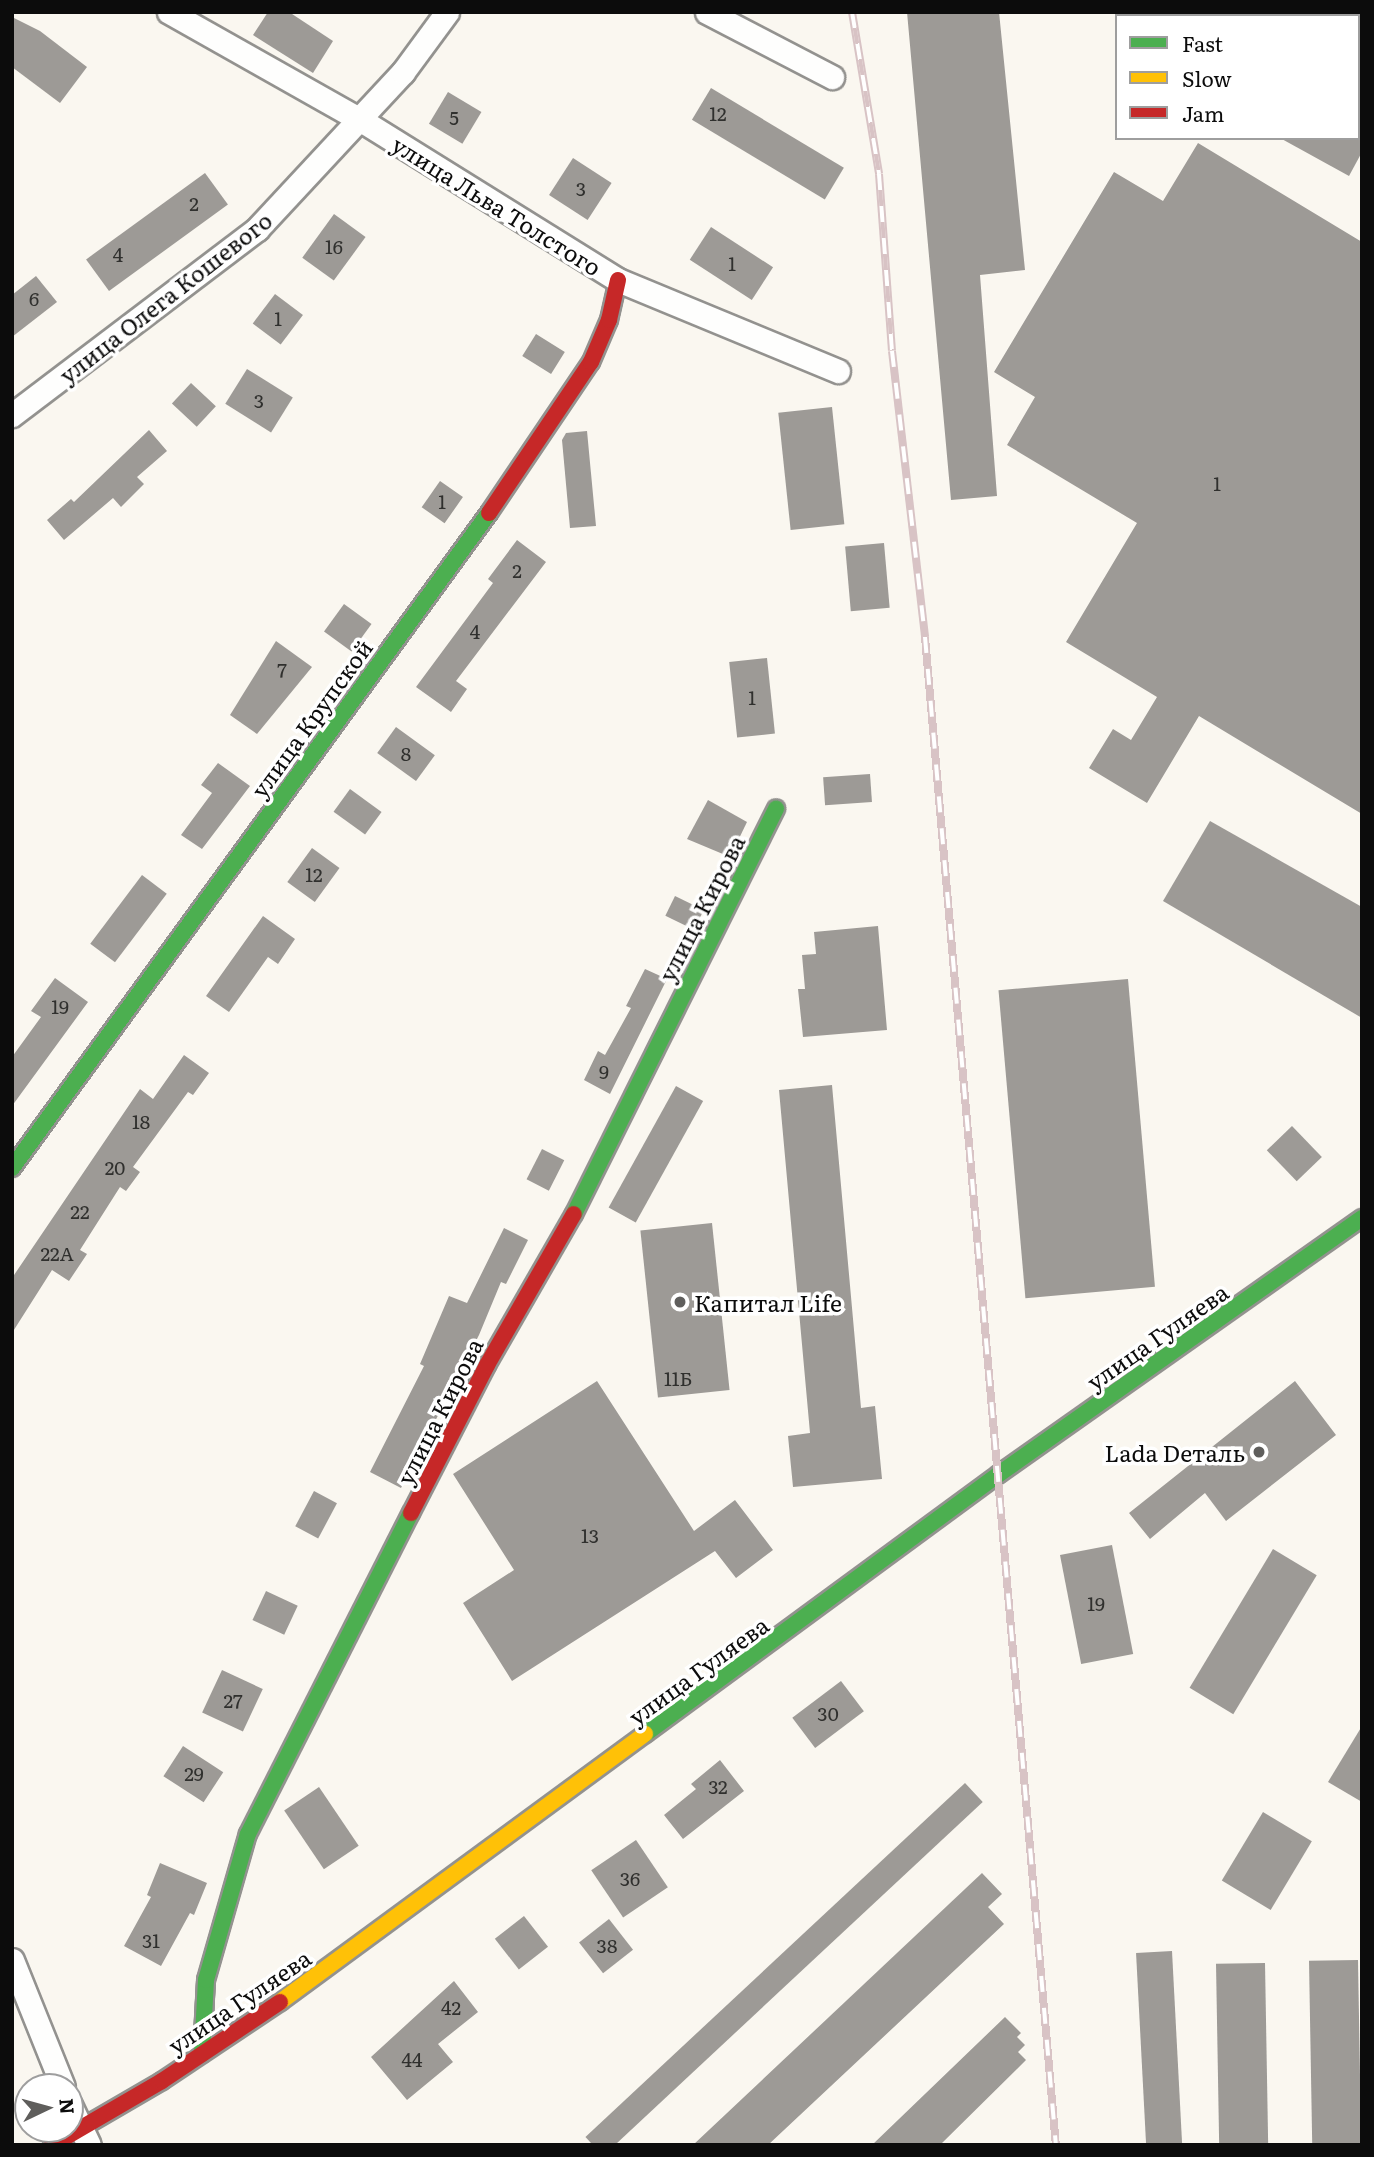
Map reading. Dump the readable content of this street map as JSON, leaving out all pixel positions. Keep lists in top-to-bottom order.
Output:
{
  "streets": {
    "street": [
      "улица Льва Толстого",
      "улица Олега Кошевого",
      "улица Крупской",
      "улица Кирова",
      "улица Гуляева"
    ]
  },
  "crossings": [
    ["улица Льва Толстого", "улица Олега Кошевого"],
    ["улица Льва Толстого", "улица Крупской"],
    ["улица Кирова", "улица Гуляева"]
  ],
  "places": ["Капитал Life", "Lada Dеталь"],
  "house_numbers": [
    "12",
    "5",
    "3",
    "2",
    "16",
    "4",
    "1",
    "6",
    "1",
    "3",
    "1",
    "1",
    "2",
    "4",
    "7",
    "1",
    "8",
    "12",
    "19",
    "9",
    "18",
    "20",
    "22",
    "22А",
    "11Б",
    "13",
    "19",
    "27",
    "30",
    "29",
    "32",
    "36",
    "31",
    "38",
    "42",
    "44"
  ],
  "legend": ["Fast", "Slow", "Jam"],
  "north": "right"
}
